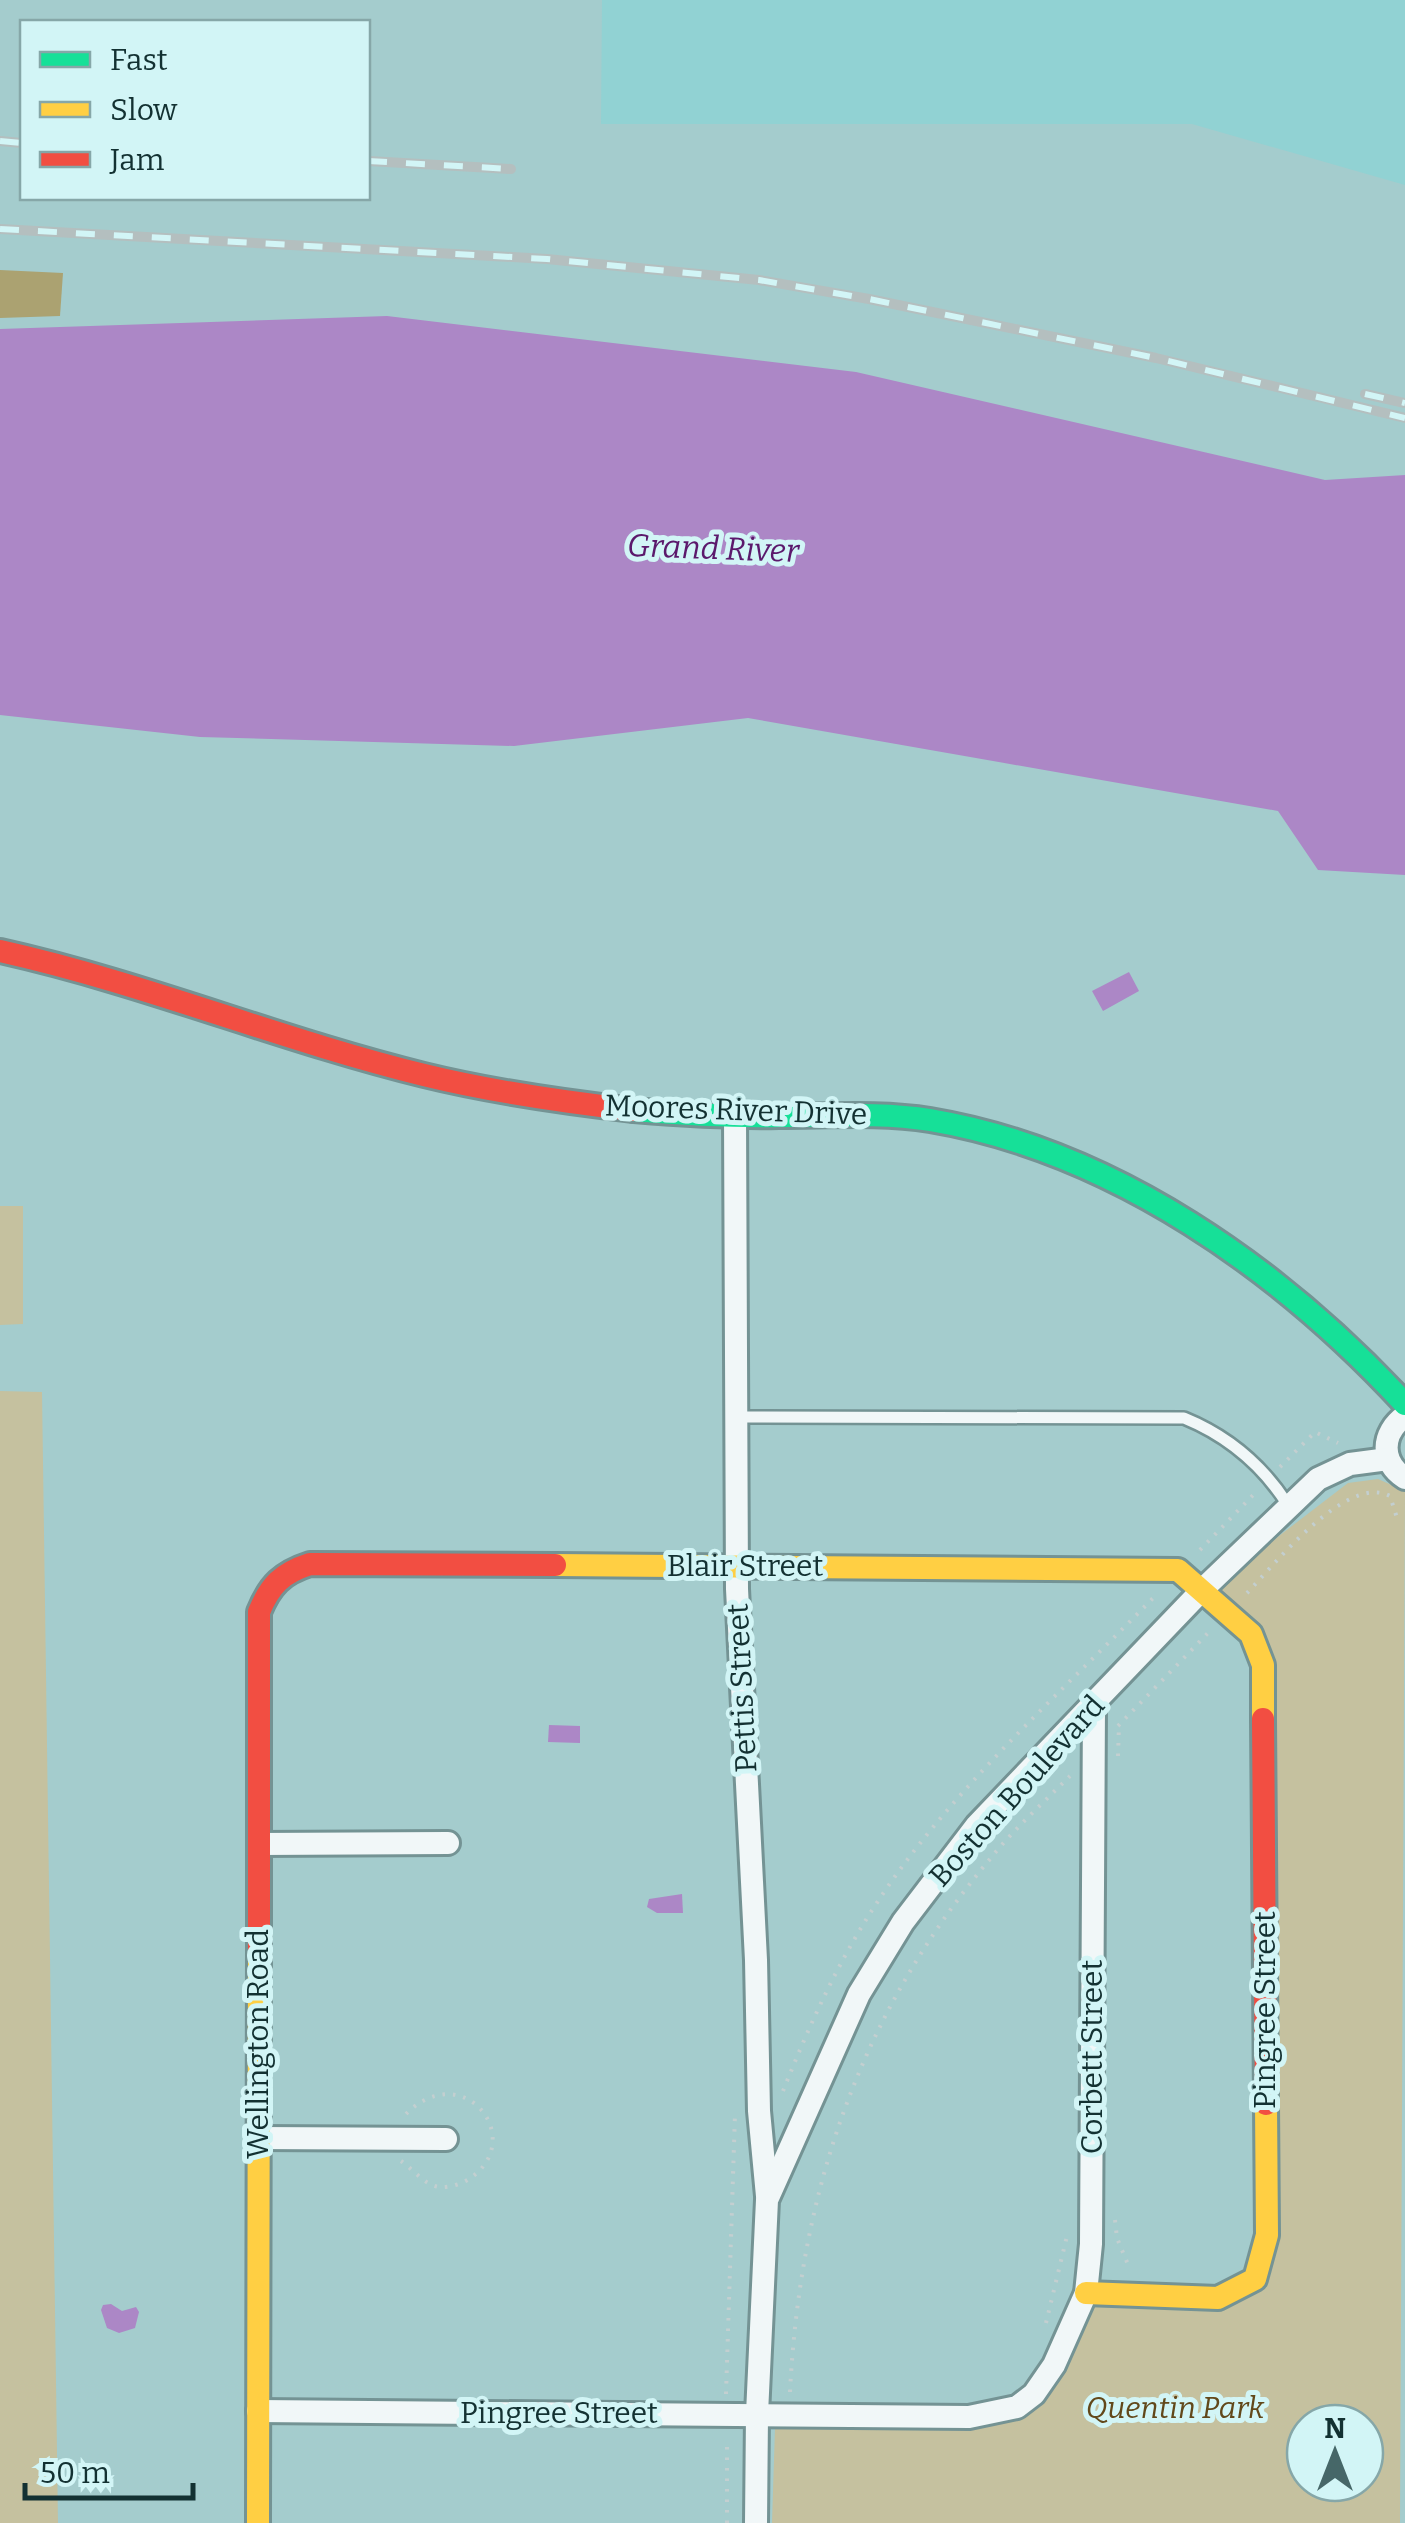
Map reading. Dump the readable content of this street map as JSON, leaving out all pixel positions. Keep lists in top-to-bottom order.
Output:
{
  "streets": {
    "street": [
      "Moores River Drive",
      "Blair Street",
      "Pettis Street",
      "Boston Boulevard",
      "Pingree Street",
      "Wellington Road",
      "Corbett Street"
    ]
  },
  "crossings": [
    ["Moores River Drive", "Pettis Street"],
    ["Blair Street", "Pettis Street"],
    ["Blair Street", "Boston Boulevard"],
    ["Blair Street", "Pingree Street"],
    ["Blair Street", "Wellington Road"],
    ["Pettis Street", "Boston Boulevard"],
    ["Boston Boulevard", "Pingree Street"],
    ["Boston Boulevard", "Corbett Street"],
    ["Pingree Street", "Wellington Road"],
    ["Pingree Street", "Corbett Street"]
  ],
  "water": ["Grand River"],
  "parks": ["Quentin Park"],
  "legend": ["Fast", "Slow", "Jam"],
  "scale_bar": "50 m",
  "north": "top"
}
